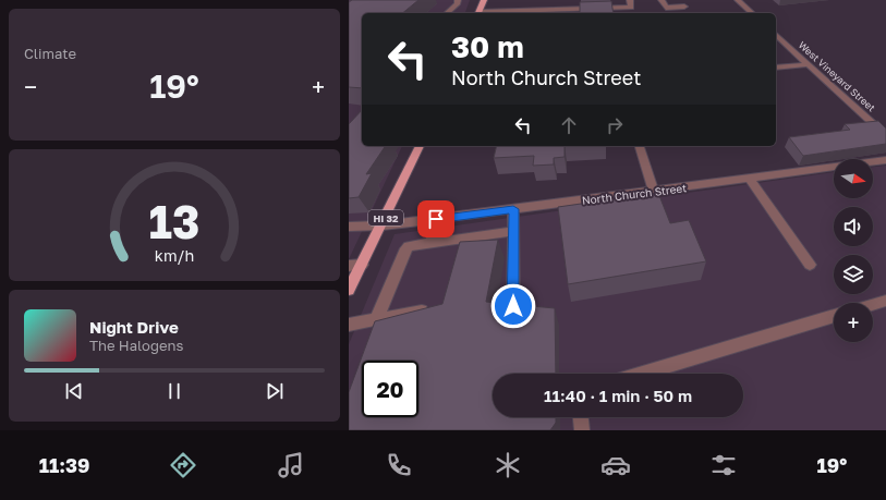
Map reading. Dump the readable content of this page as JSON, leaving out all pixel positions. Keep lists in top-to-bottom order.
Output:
{
  "streets": {
    "main road": ["HI 32"],
    "street": ["West Vineyard Street", "North Church Street"]
  },
  "crossings": [
    ["North Church Street", "HI 32"]
  ],
  "north": "right",
  "page": {
    "tile": "Climate",
    "turn": ["30 m", "North Church Street"],
    "heat": ["−", "19°", "+"],
    "map_buttons": "+",
    "song": ["Night Drive", "The Halogens"],
    "limit": "20",
    "trip": "11:40 · 1 min · 50 m",
    "tabs": ["11:39", "19°"],
    "gauge": ["13", "km/h"]
  }
}
